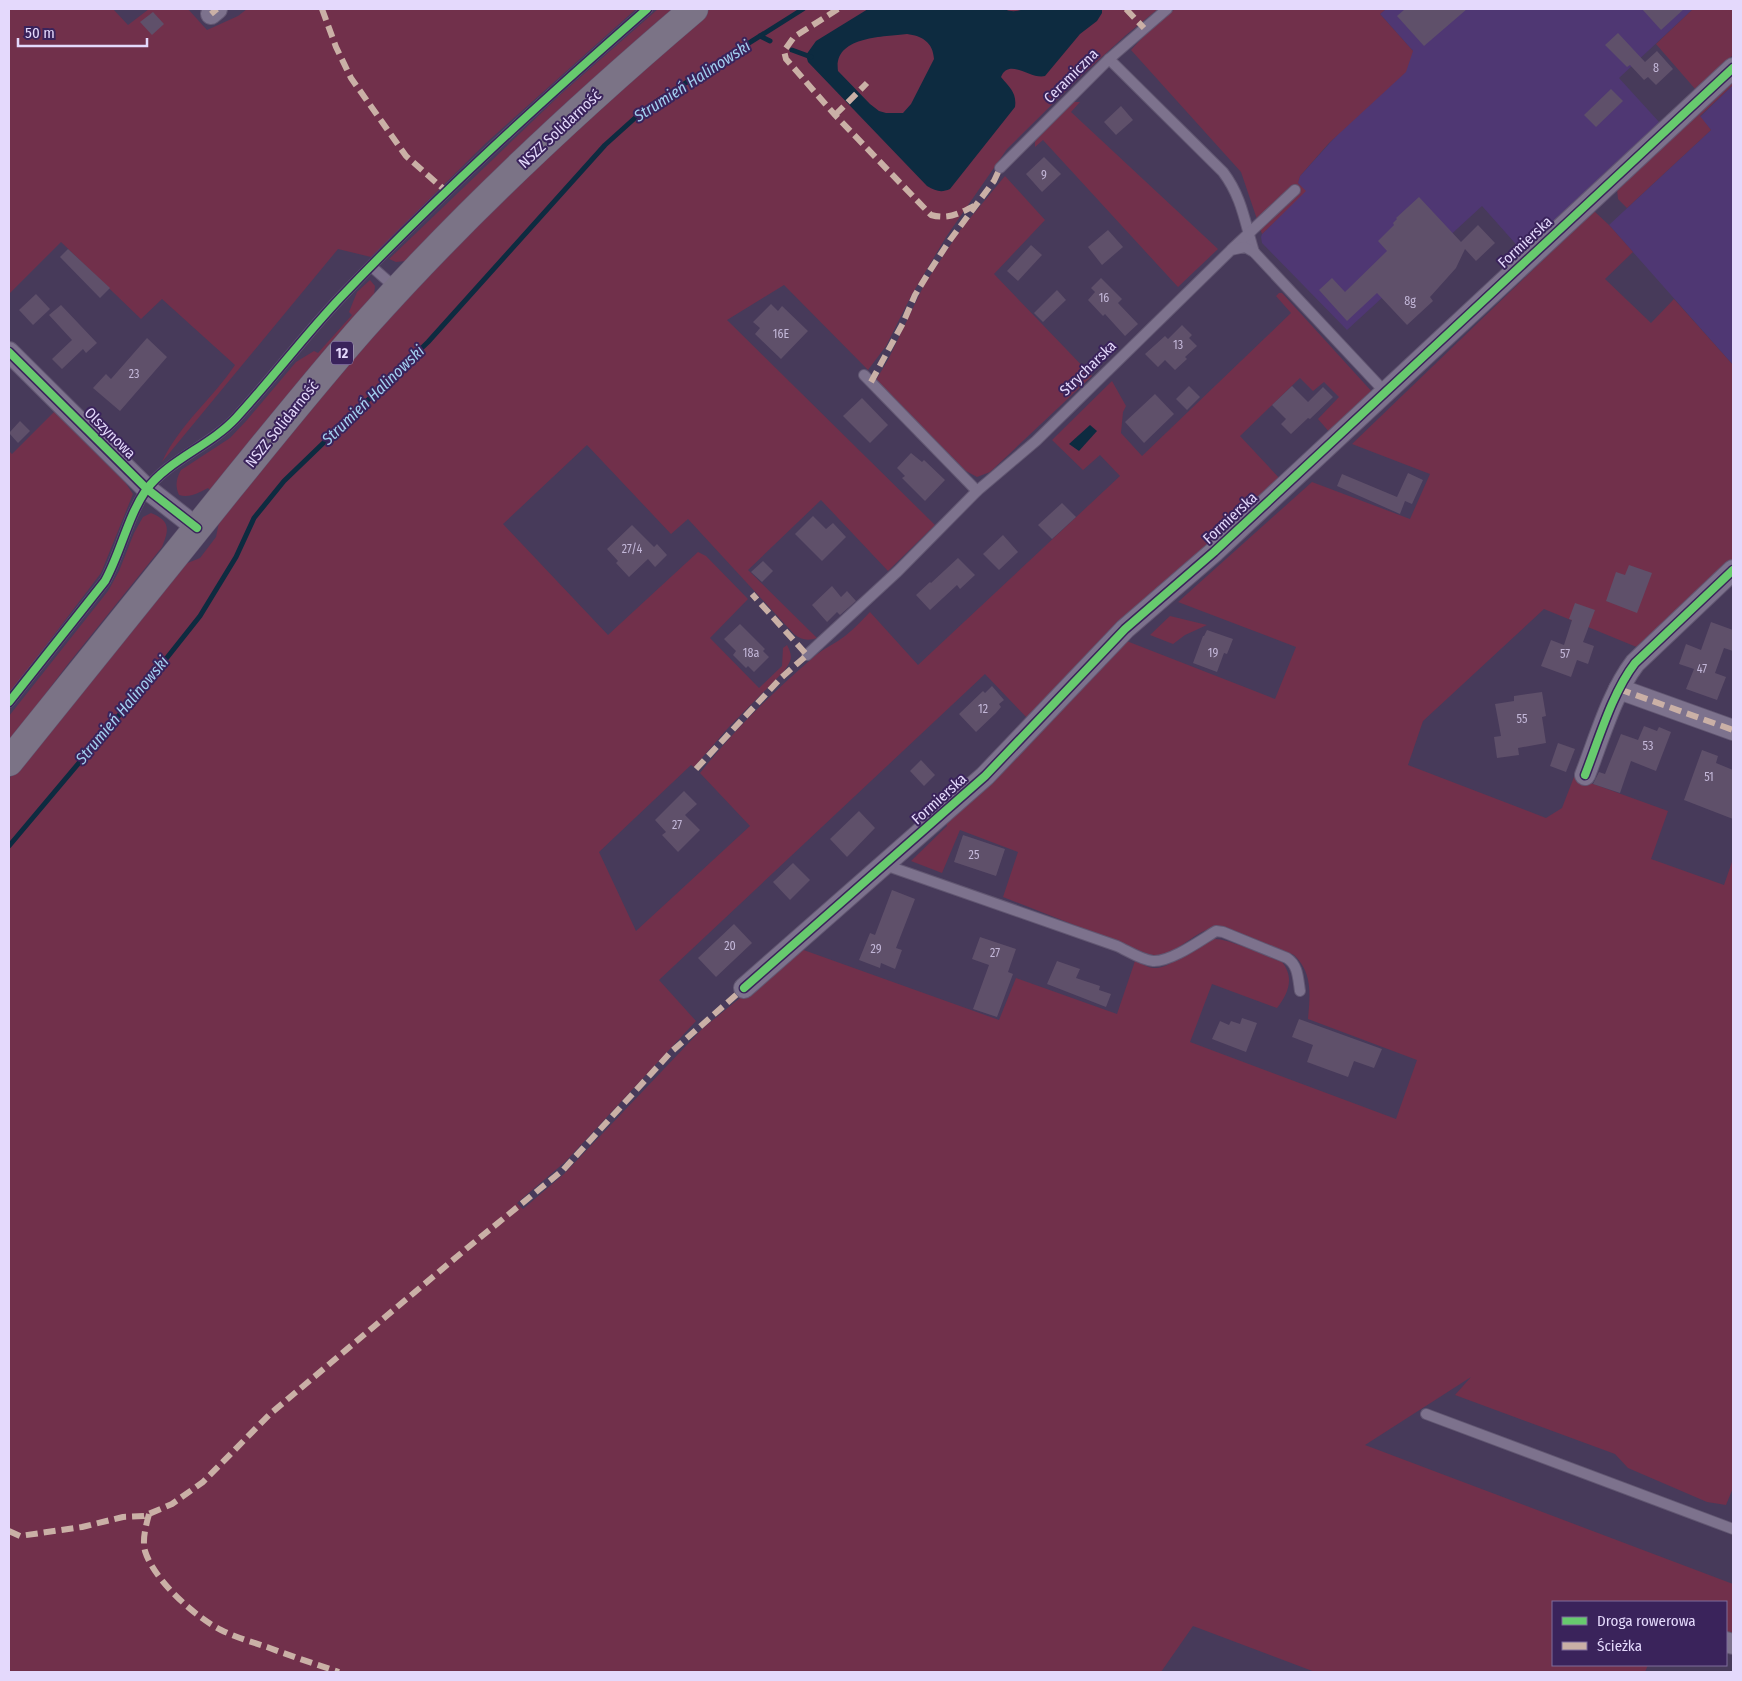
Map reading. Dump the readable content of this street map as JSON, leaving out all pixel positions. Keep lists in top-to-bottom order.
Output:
{
  "streets": {
    "main road": ["NSZZ Solidarność", "12"],
    "street": ["Formierska", "Olszynowa"],
    "lane": ["Ceramiczna", "Strycharska"]
  },
  "crossings": [
    ["NSZZ Solidarność", "Olszynowa"]
  ],
  "water": ["Strumień Halinowski"],
  "house_numbers": [
    "8",
    "9",
    "16",
    "8g",
    "16E",
    "13",
    "23",
    "27/4",
    "18a",
    "19",
    "57",
    "47",
    "12",
    "55",
    "53",
    "51",
    "27",
    "25",
    "20",
    "29",
    "27"
  ],
  "legend": ["Droga rowerowa", "Ścieżka"],
  "scale_bar": "50 m"
}
